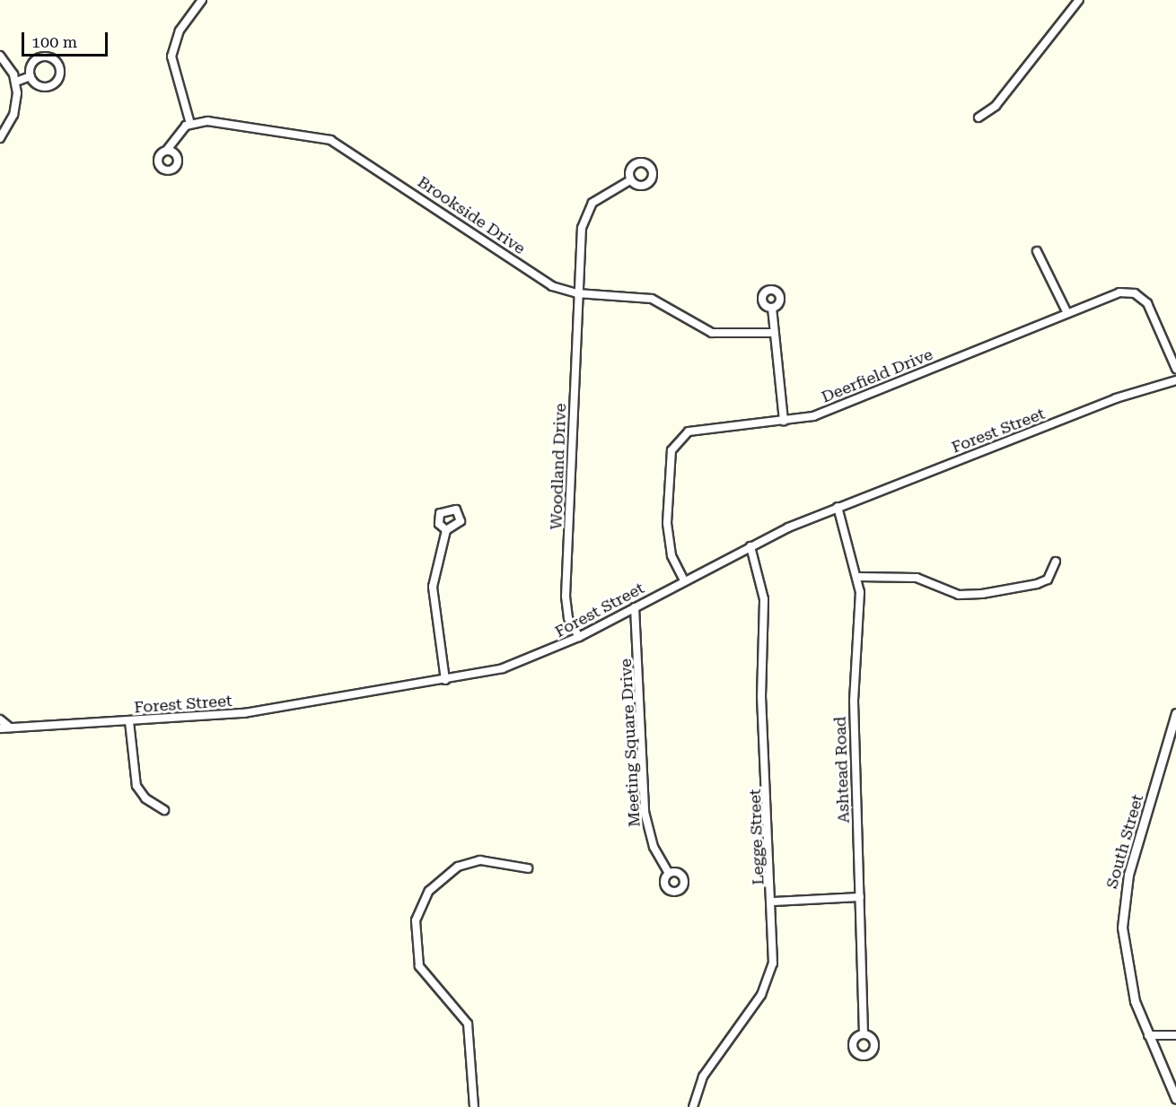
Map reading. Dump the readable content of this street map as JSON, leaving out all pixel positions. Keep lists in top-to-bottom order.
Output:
{
  "streets": {
    "street": [
      "Brookside Drive",
      "Deerfield Drive",
      "Forest Street",
      "Woodland Drive",
      "Meeting Square Drive",
      "Ashtead Road",
      "Legge Street",
      "South Street"
    ]
  },
  "crossings": [
    ["Brookside Drive", "Woodland Drive"],
    ["Deerfield Drive", "Forest Street"],
    ["Forest Street", "Woodland Drive"],
    ["Forest Street", "Meeting Square Drive"],
    ["Forest Street", "Ashtead Road"],
    ["Forest Street", "Legge Street"]
  ],
  "scale_bar": "100 m"
}
